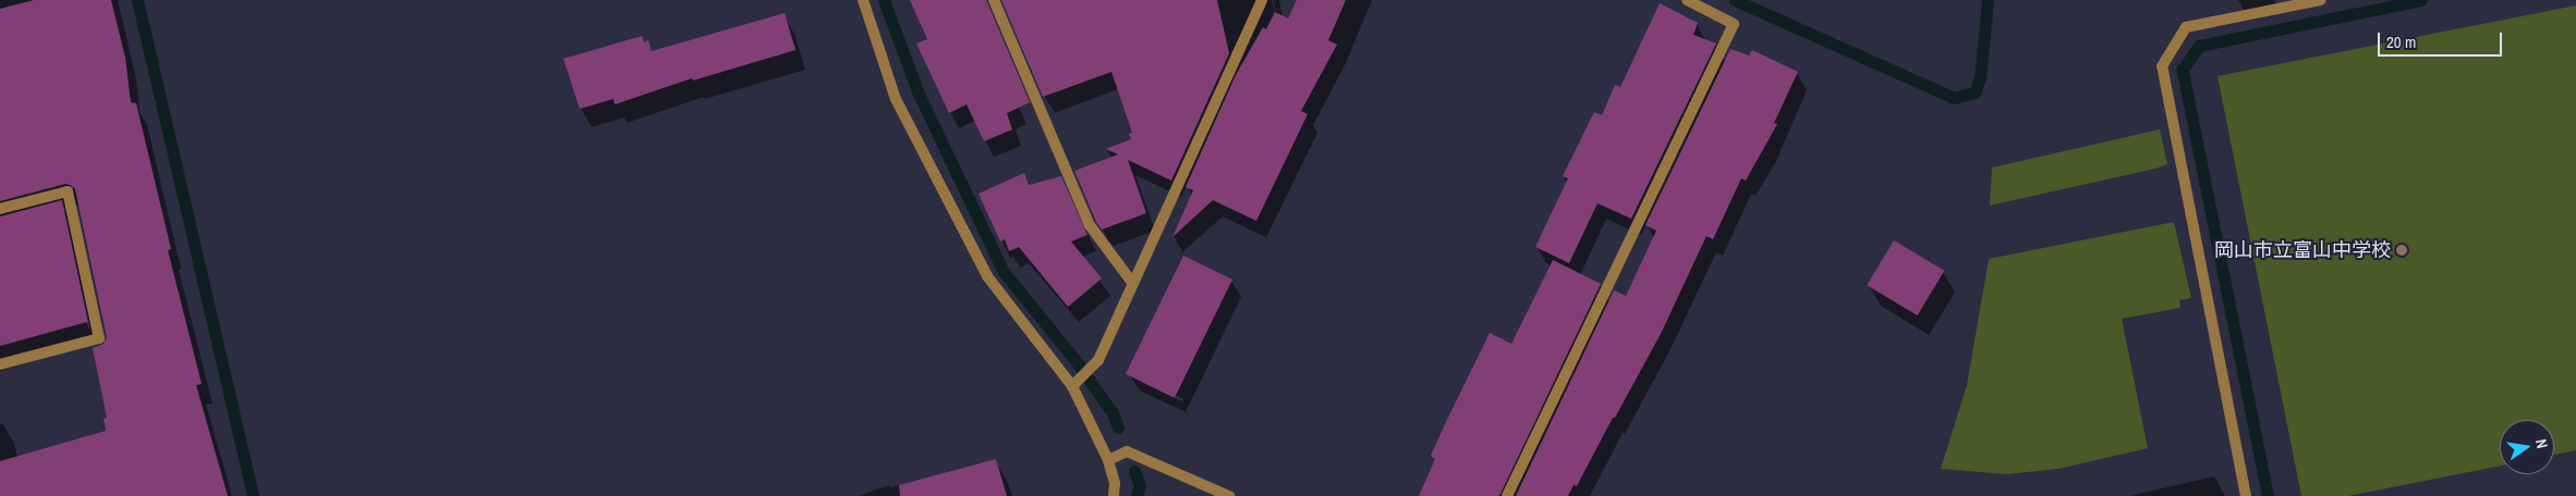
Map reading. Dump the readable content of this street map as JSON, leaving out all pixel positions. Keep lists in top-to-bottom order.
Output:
{
  "places": ["岡山市立富山中学校"],
  "scale_bar": "20 m",
  "north": "right"
}
